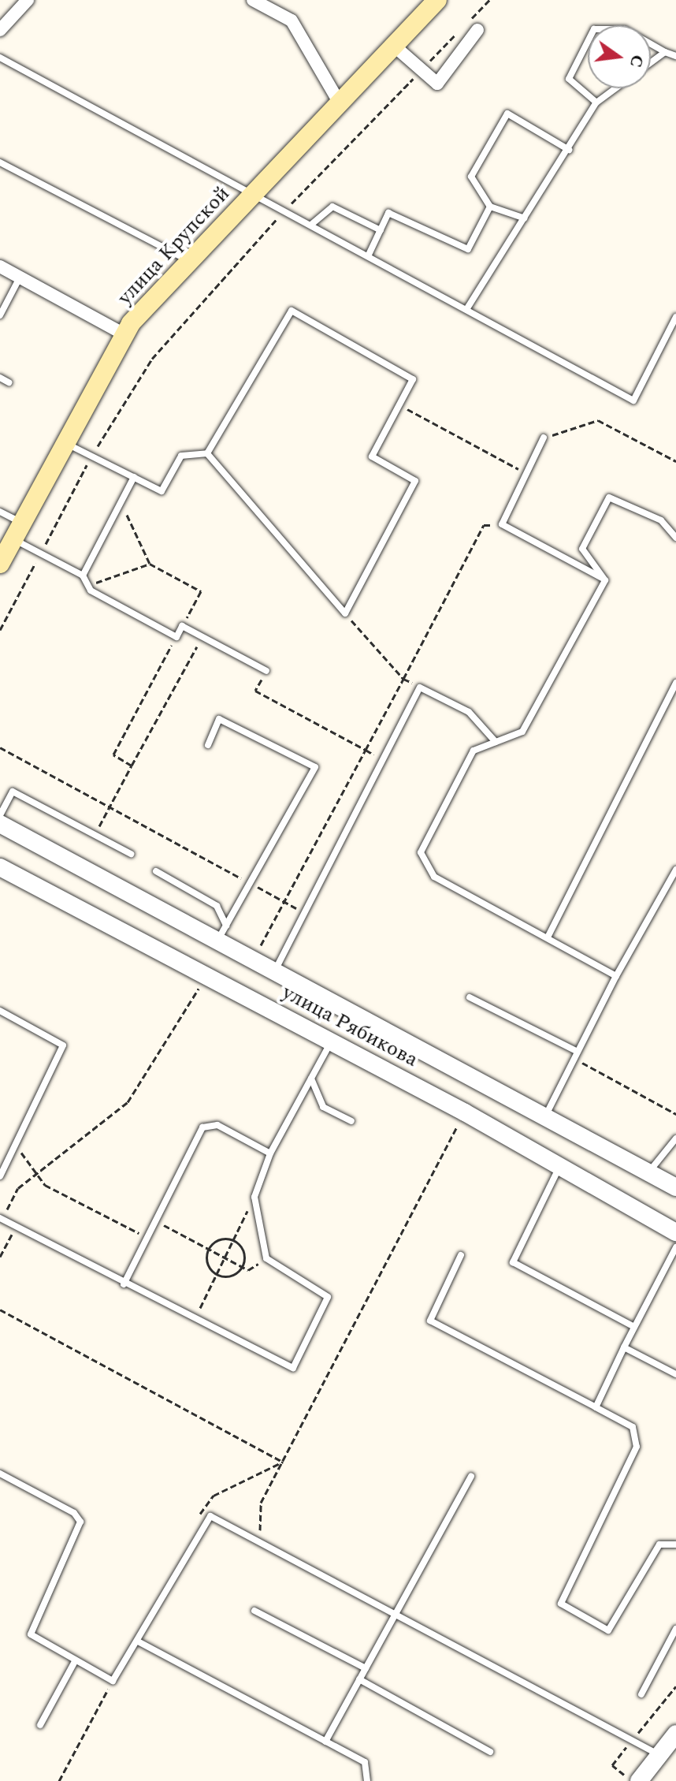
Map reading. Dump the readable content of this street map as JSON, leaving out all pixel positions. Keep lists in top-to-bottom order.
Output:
{
  "streets": {
    "main road": ["улица Крупской"],
    "street": ["улица Рябикова"]
  },
  "north": "right"
}
